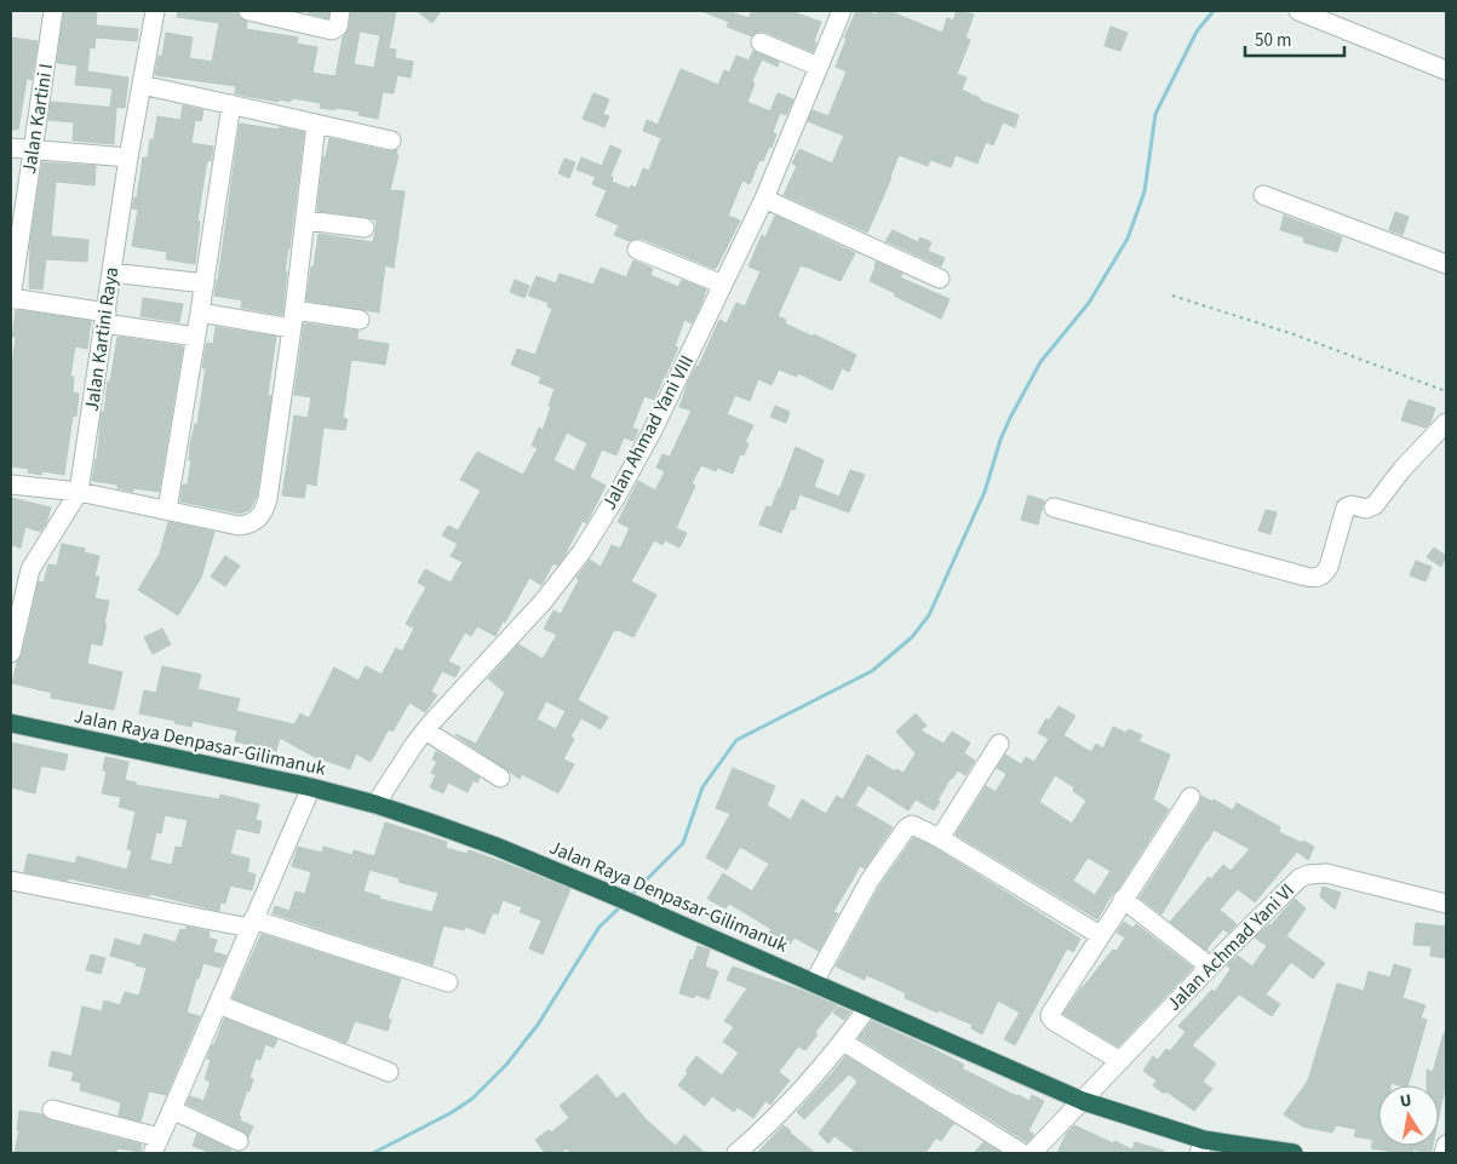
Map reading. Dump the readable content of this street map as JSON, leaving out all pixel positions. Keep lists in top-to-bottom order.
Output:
{
  "streets": {
    "highway": ["Jalan Raya Denpasar-Gilimanuk"],
    "street": [
      "Jalan Kartini I",
      "Jalan Kartini Raya",
      "Jalan Ahmad Yani VIII",
      "Jalan Achmad Yani VI"
    ]
  },
  "crossings": [
    ["Jalan Ahmad Yani VIII", "Jalan Raya Denpasar-Gilimanuk"],
    ["Jalan Raya Denpasar-Gilimanuk", "Jalan Achmad Yani VI"]
  ],
  "scale_bar": "50 m",
  "north": "top"
}
